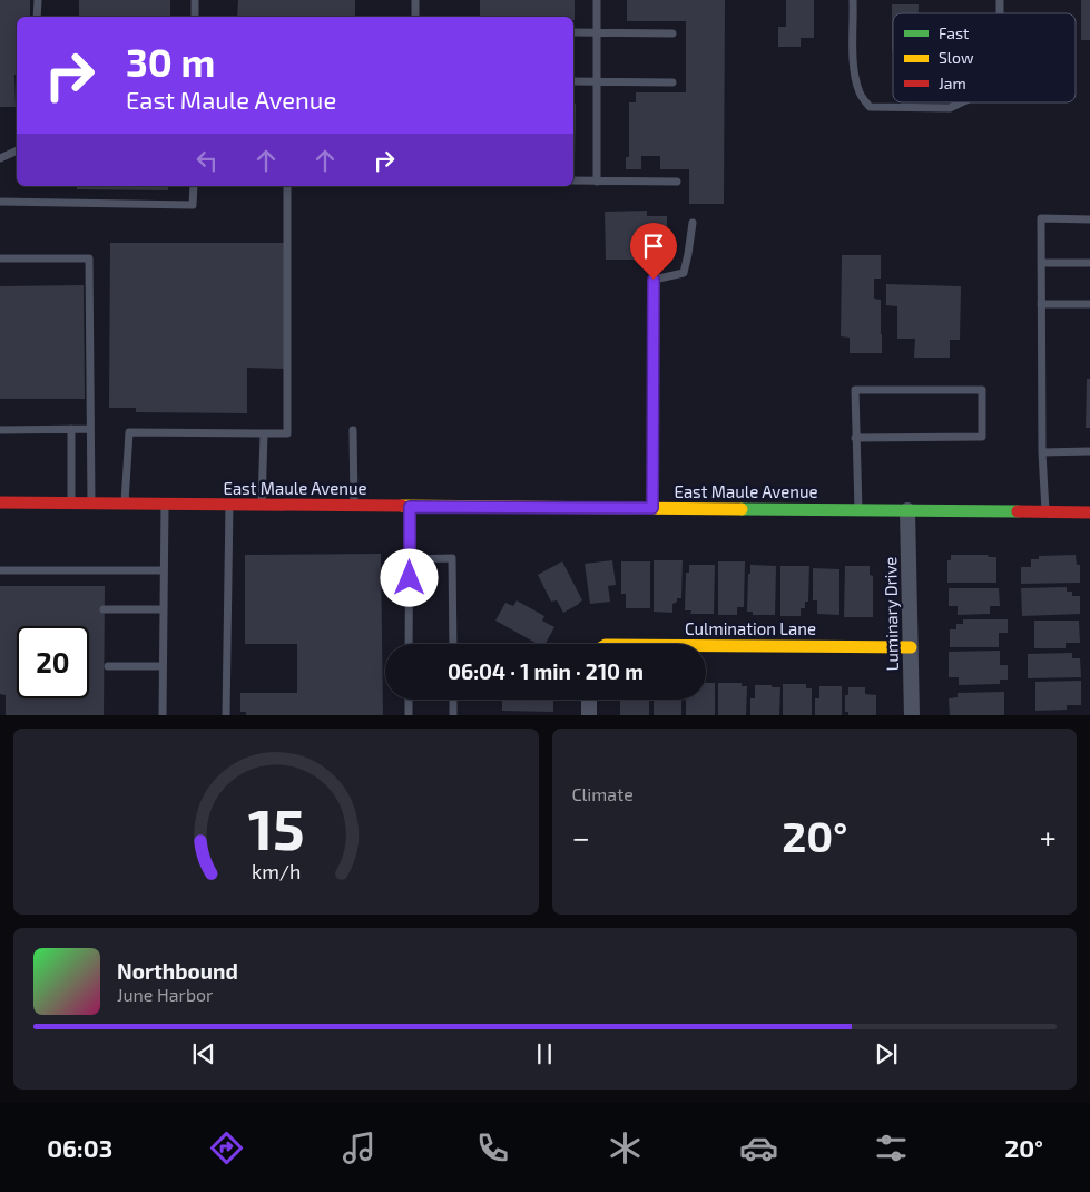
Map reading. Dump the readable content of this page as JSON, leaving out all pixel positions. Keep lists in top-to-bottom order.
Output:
{
  "streets": {
    "street": ["East Maule Avenue", "Luminary Drive", "Culmination Lane"]
  },
  "crossings": [
    ["East Maule Avenue", "Luminary Drive"],
    ["Luminary Drive", "Culmination Lane"]
  ],
  "legend": ["Fast", "Slow", "Jam"],
  "page": {
    "turn": ["30 m", "East Maule Avenue"],
    "limit": "20",
    "trip": "06:04 · 1 min · 210 m",
    "tile": "Climate",
    "heat": ["−", "20°", "+"],
    "song": ["Northbound", "June Harbor"],
    "tabs": ["06:03", "20°"],
    "gauge": ["15", "km/h"]
  }
}
